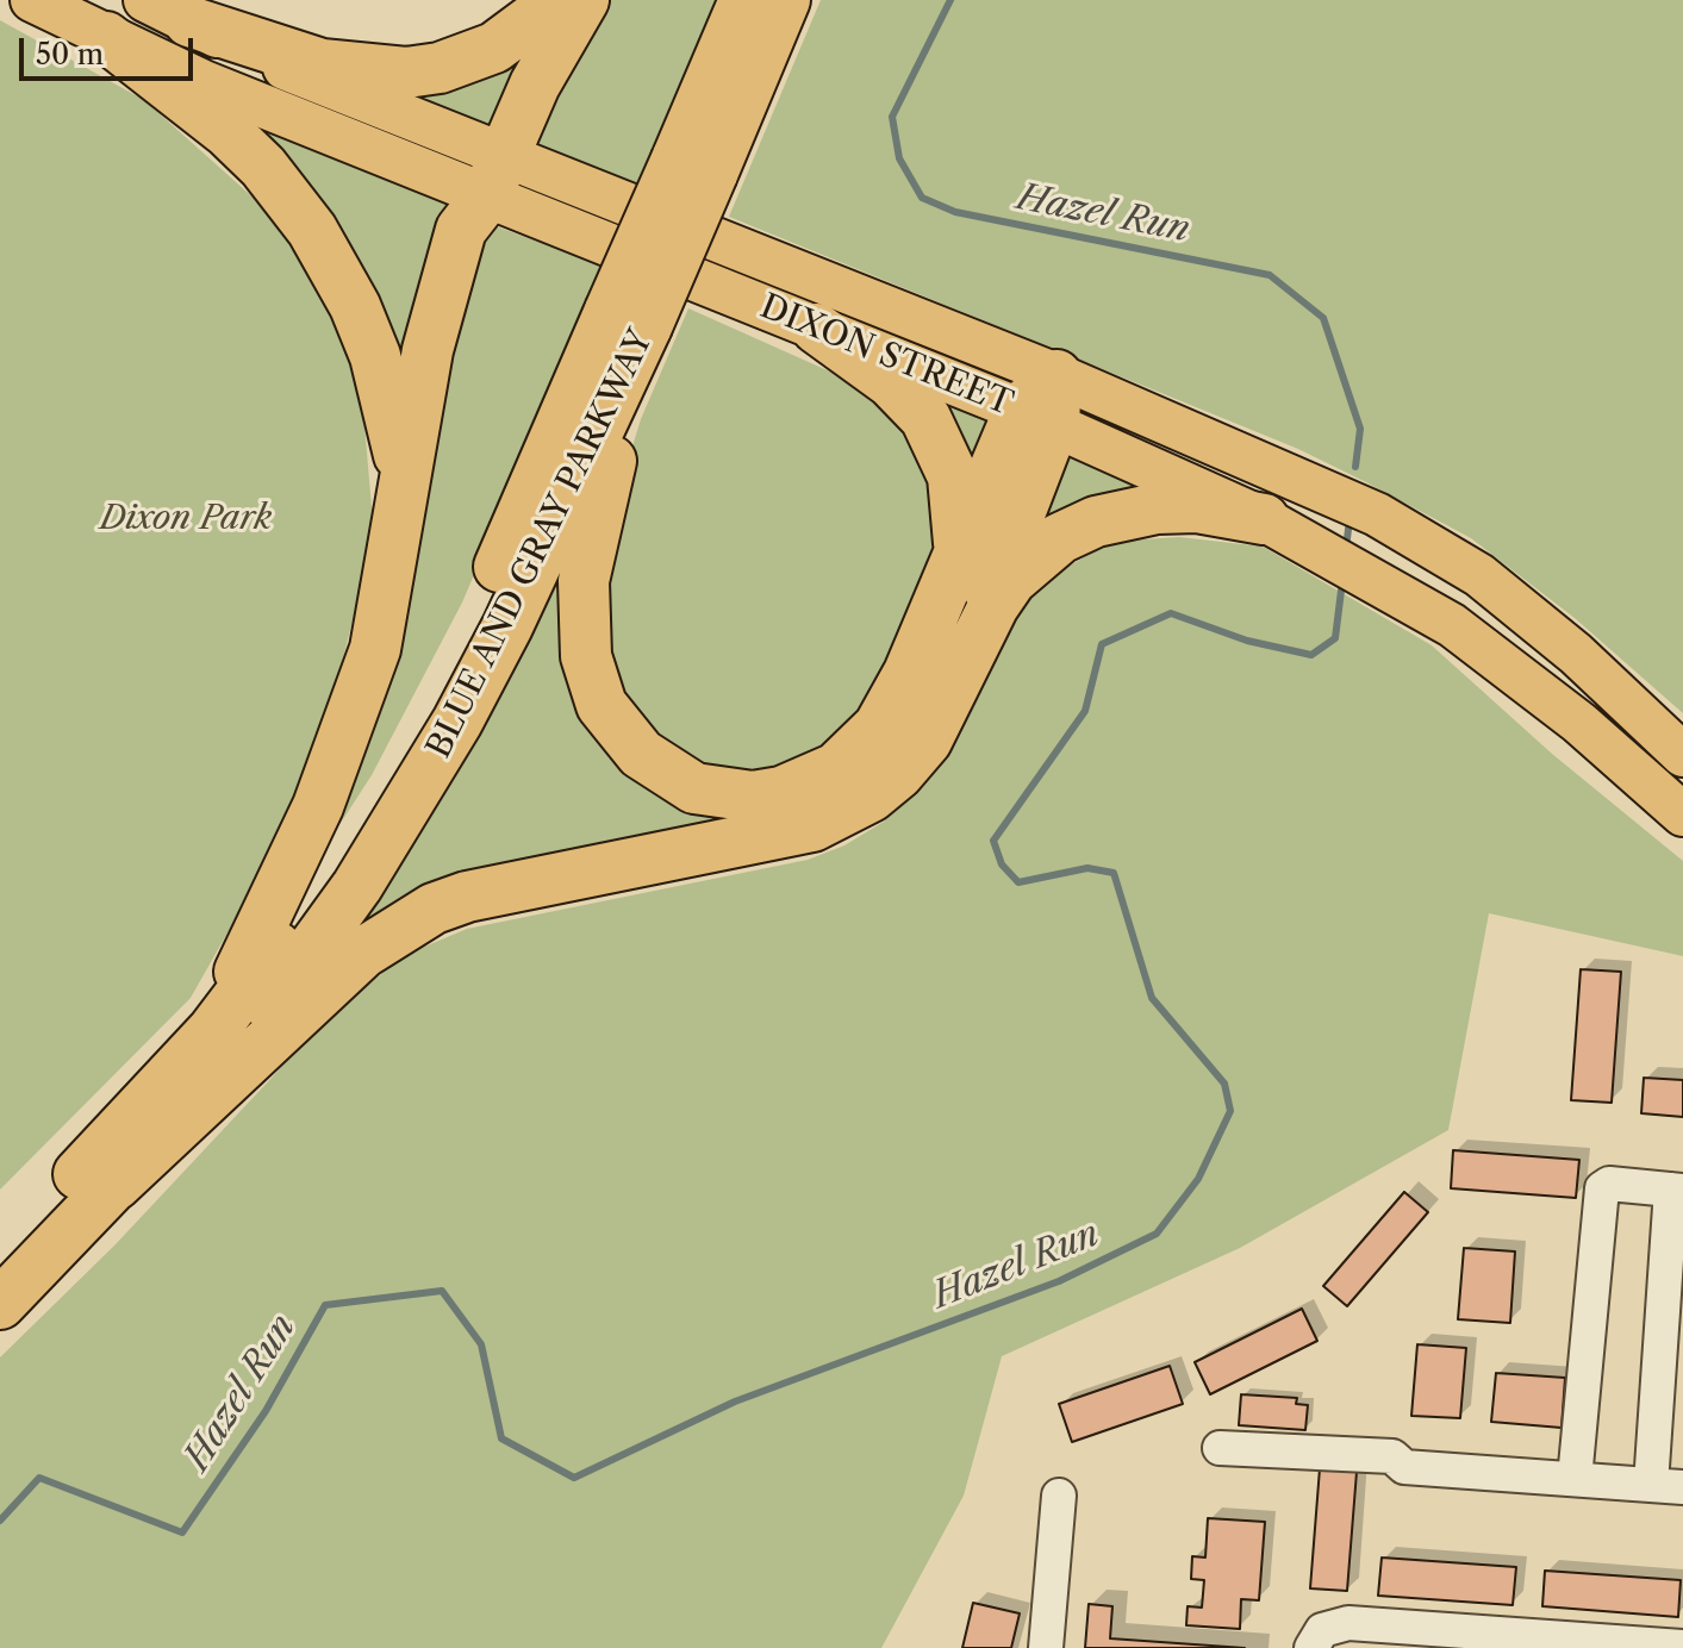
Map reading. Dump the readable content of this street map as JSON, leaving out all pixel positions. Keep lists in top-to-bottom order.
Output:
{
  "streets": {
    "highway": ["BLUE AND GRAY PARKWAY"],
    "main road": ["DIXON STREET"]
  },
  "water": ["Hazel Run"],
  "parks": ["Dixon Park"],
  "scale_bar": "50 m"
}
